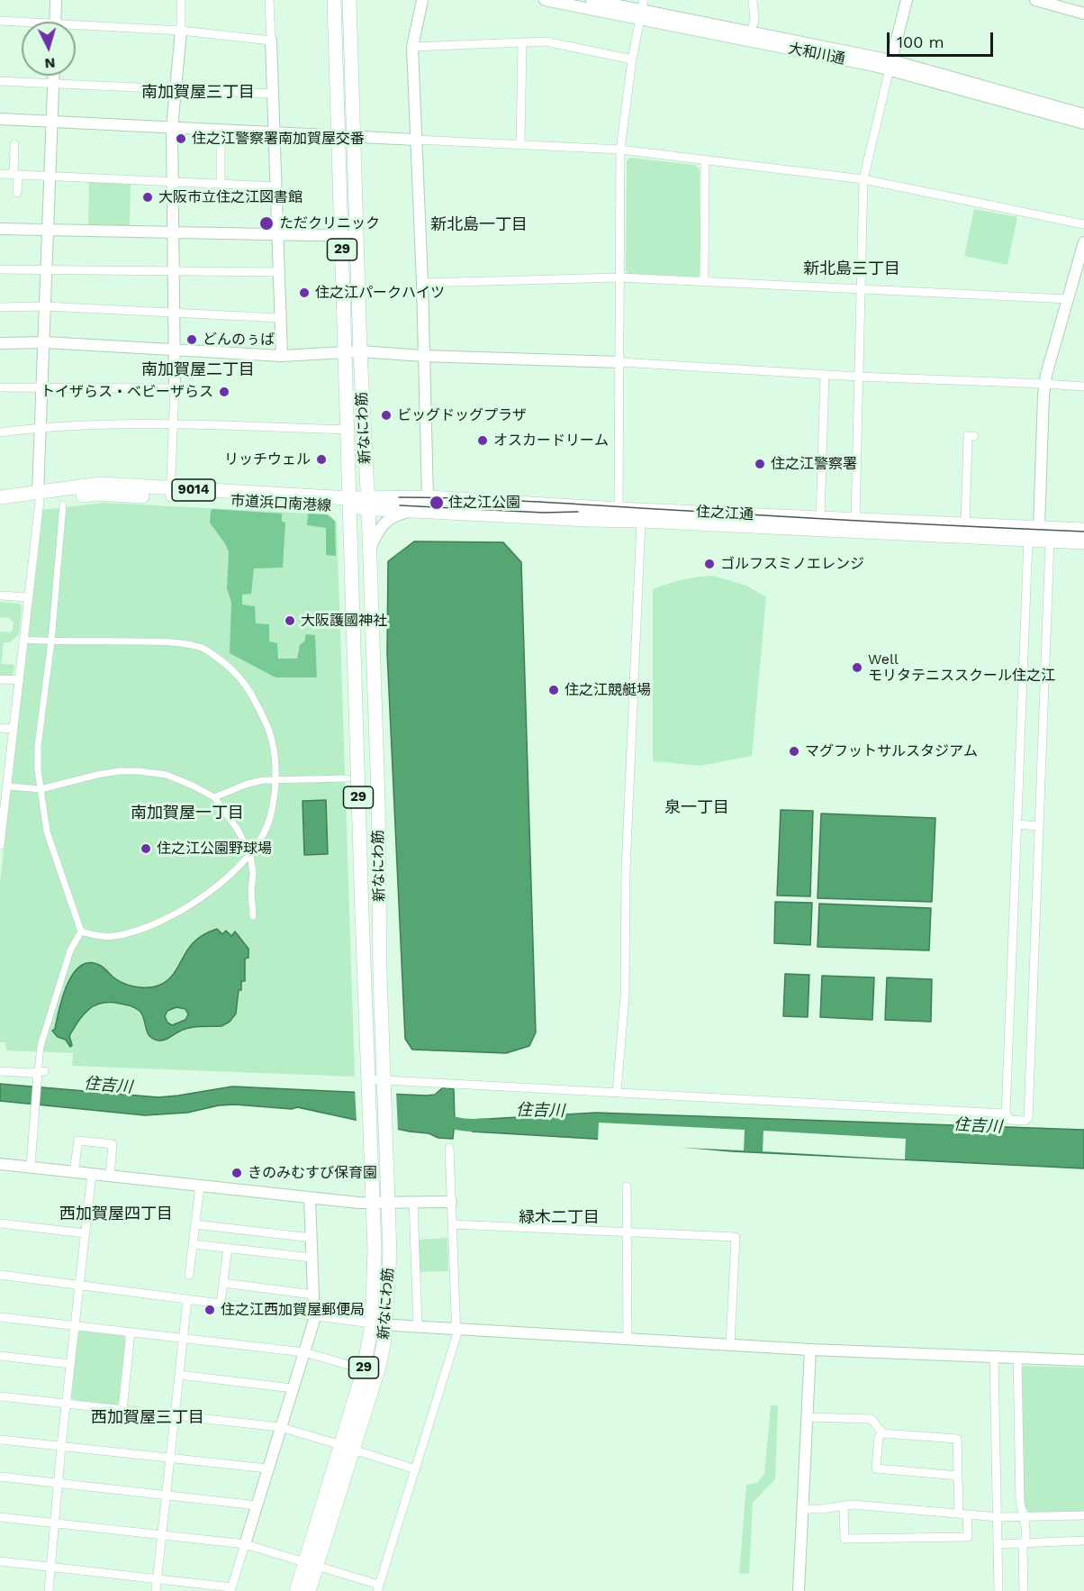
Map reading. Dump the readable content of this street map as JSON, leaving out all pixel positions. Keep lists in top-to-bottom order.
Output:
{
  "streets": {
    "main road": [
      "29",
      "新なにわ筋",
      "9014",
      "市道浜口南港線",
      "住之江通"
    ],
    "street": ["大和川通"]
  },
  "crossings": [
    ["新なにわ筋", "市道浜口南港線"],
    ["新なにわ筋", "住之江通"],
    ["市道浜口南港線", "住之江通"]
  ],
  "districts": [
    "南加賀屋三丁目",
    "新北島一丁目",
    "新北島三丁目",
    "南加賀屋二丁目",
    "泉一丁目",
    "南加賀屋一丁目",
    "西加賀屋四丁目",
    "緑木二丁目",
    "西加賀屋三丁目"
  ],
  "water": ["住吉川"],
  "places": [
    "住之江警察署南加賀屋交番",
    "大阪市立住之江図書館",
    "ただクリニック",
    "住之江パークハイツ",
    "どんのぅば",
    "トイザらス・ベビーザらス",
    "ビッグドッグプラザ",
    "オスカードリーム",
    "リッチウェル",
    "住之江警察署",
    "住之江公園",
    "ゴルフスミノエレンジ",
    "大阪護國神社",
    "Well モリタテニススクール住之江",
    "住之江競艇場",
    "マグフットサルスタジアム",
    "住之江公園野球場",
    "きのみむすび保育園",
    "住之江西加賀屋郵便局"
  ],
  "scale_bar": "100 m",
  "north": "bottom"
}
